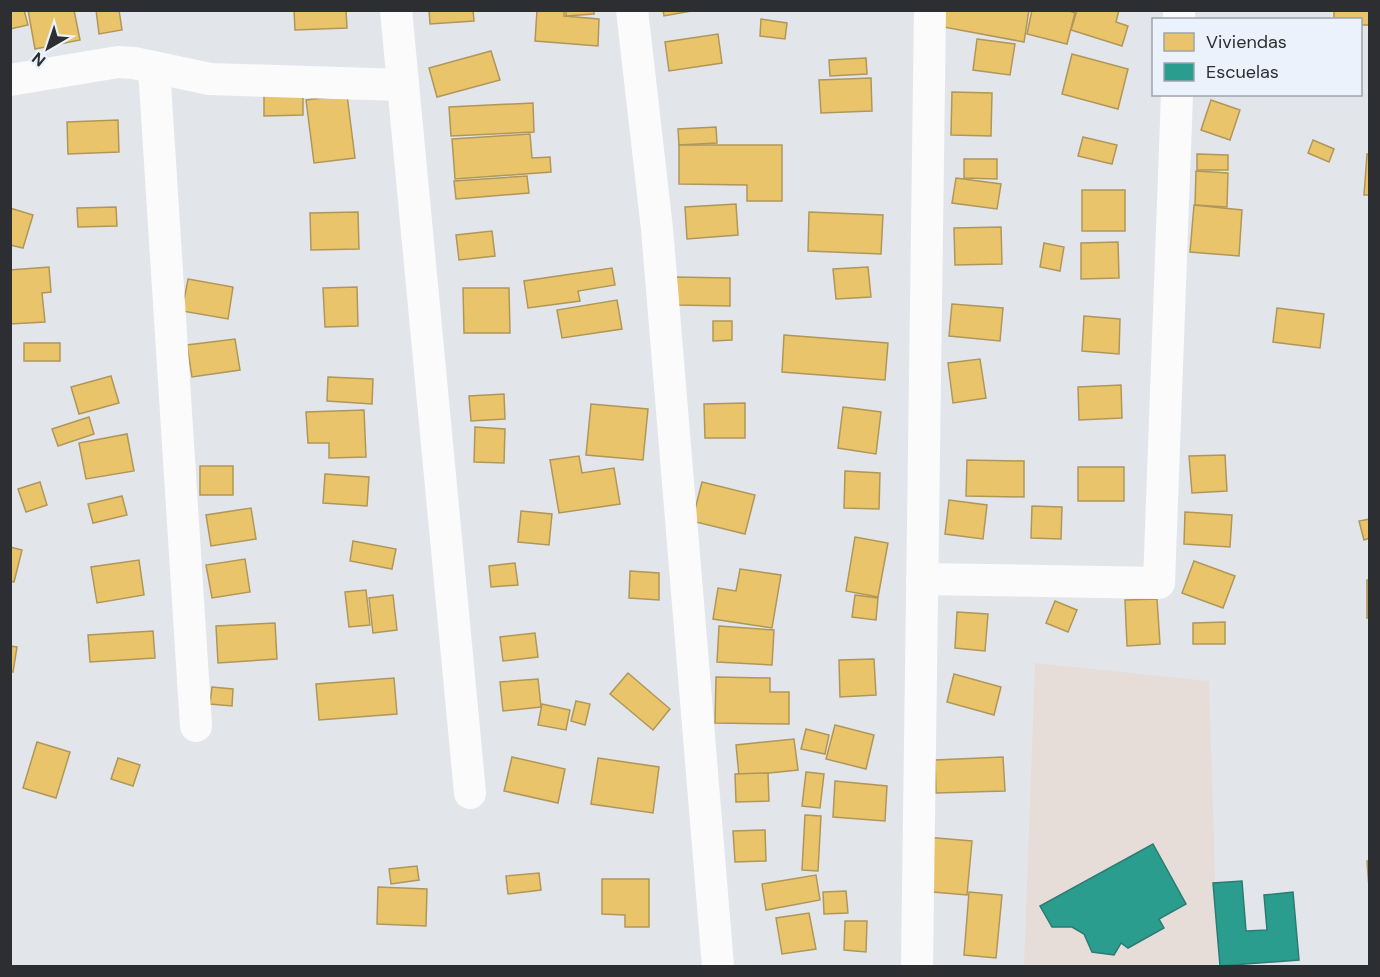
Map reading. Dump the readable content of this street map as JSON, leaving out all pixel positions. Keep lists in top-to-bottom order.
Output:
{
  "legend": ["Viviendas", "Escuelas"],
  "north": "bottom left"
}
